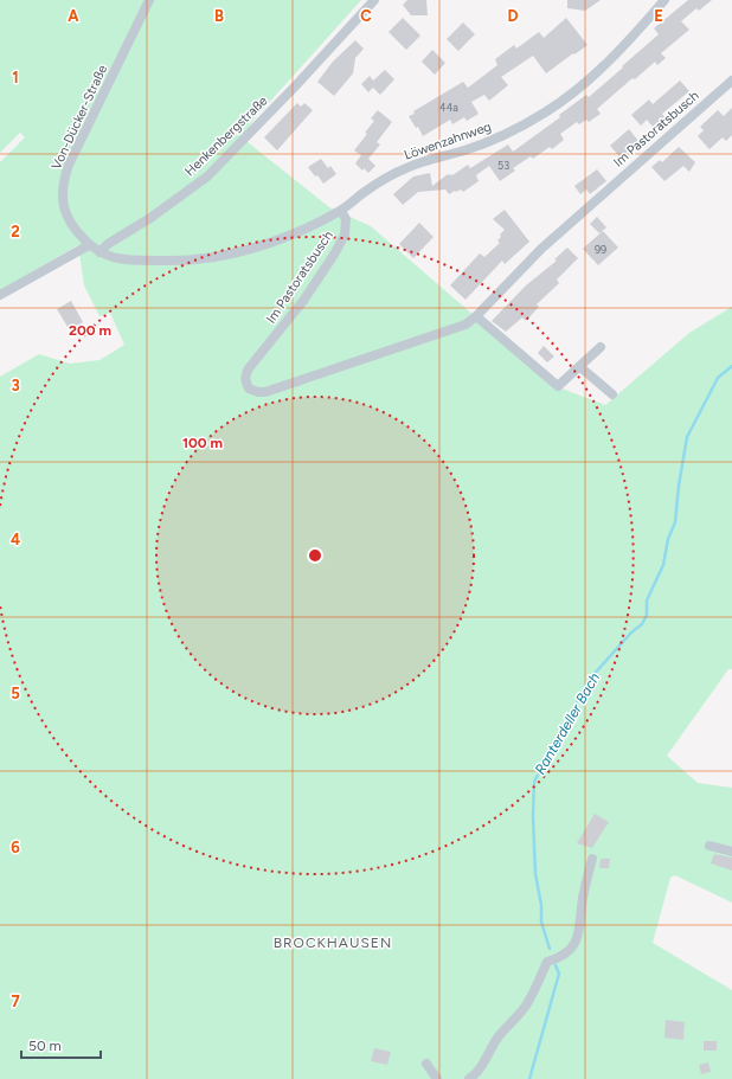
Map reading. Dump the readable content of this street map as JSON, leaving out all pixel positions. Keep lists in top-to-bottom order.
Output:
{
  "streets": {
    "street": [
      "Von-Dücker-Straße",
      "Im Pastoratsbusch",
      "Henkenbergstraße",
      "Löwenzahnweg"
    ]
  },
  "crossings": [
    ["Im Pastoratsbusch", "Henkenbergstraße"],
    ["Im Pastoratsbusch", "Löwenzahnweg"]
  ],
  "districts": ["BROCKHAUSEN"],
  "water": ["Ranterdeller Bach"],
  "house_numbers": ["44a", "53", "99"],
  "scale_bar": "50 m",
  "grid": {
    "columns": [
      "A",
      "B",
      "C",
      "D",
      "E"
    ],
    "rows": [
      "1",
      "2",
      "3",
      "4",
      "5",
      "6",
      "7"
    ]
  },
  "rings": ["200 m", "100 m"]
}
